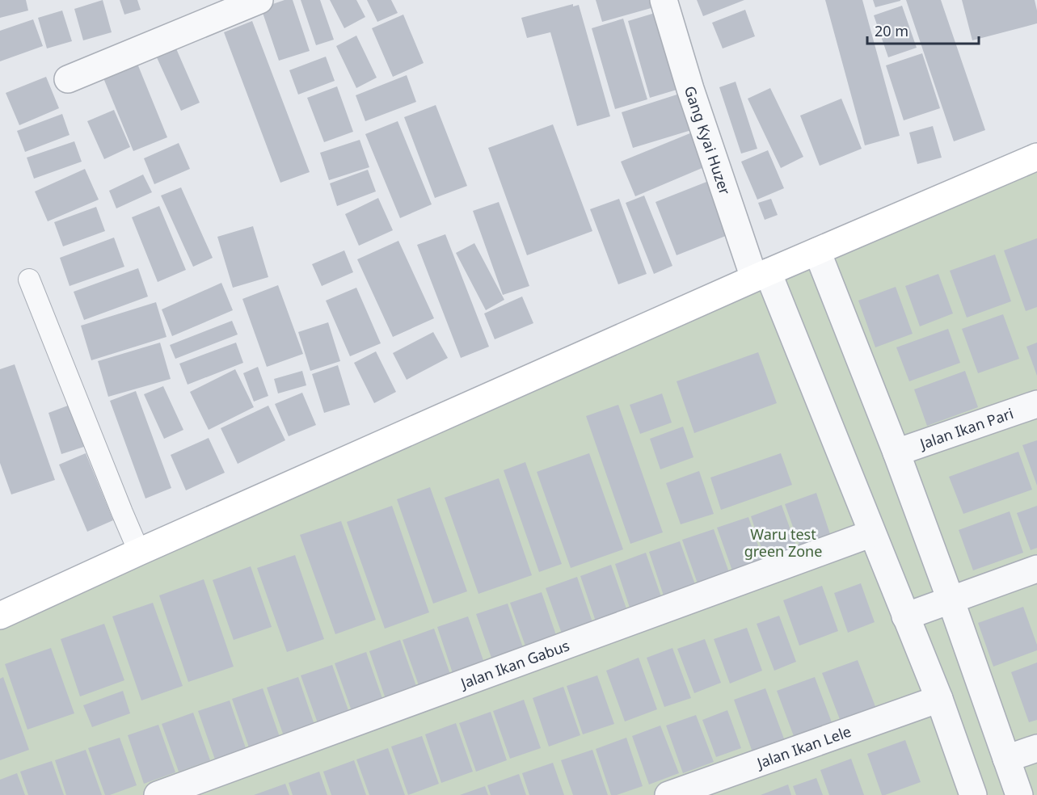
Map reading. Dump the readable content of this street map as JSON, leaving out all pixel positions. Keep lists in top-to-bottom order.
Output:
{
  "streets": {
    "street": [
      "Gang Kyai Huzer",
      "Jalan Ikan Pari",
      "Jalan Ikan Gabus",
      "Jalan Ikan Lele"
    ]
  },
  "crossings": [
    ["Gang Kyai Huzer", "Jalan Ikan Gabus"],
    ["Gang Kyai Huzer", "Jalan Ikan Lele"]
  ],
  "parks": ["Waru test green Zone"],
  "scale_bar": "20 m"
}
